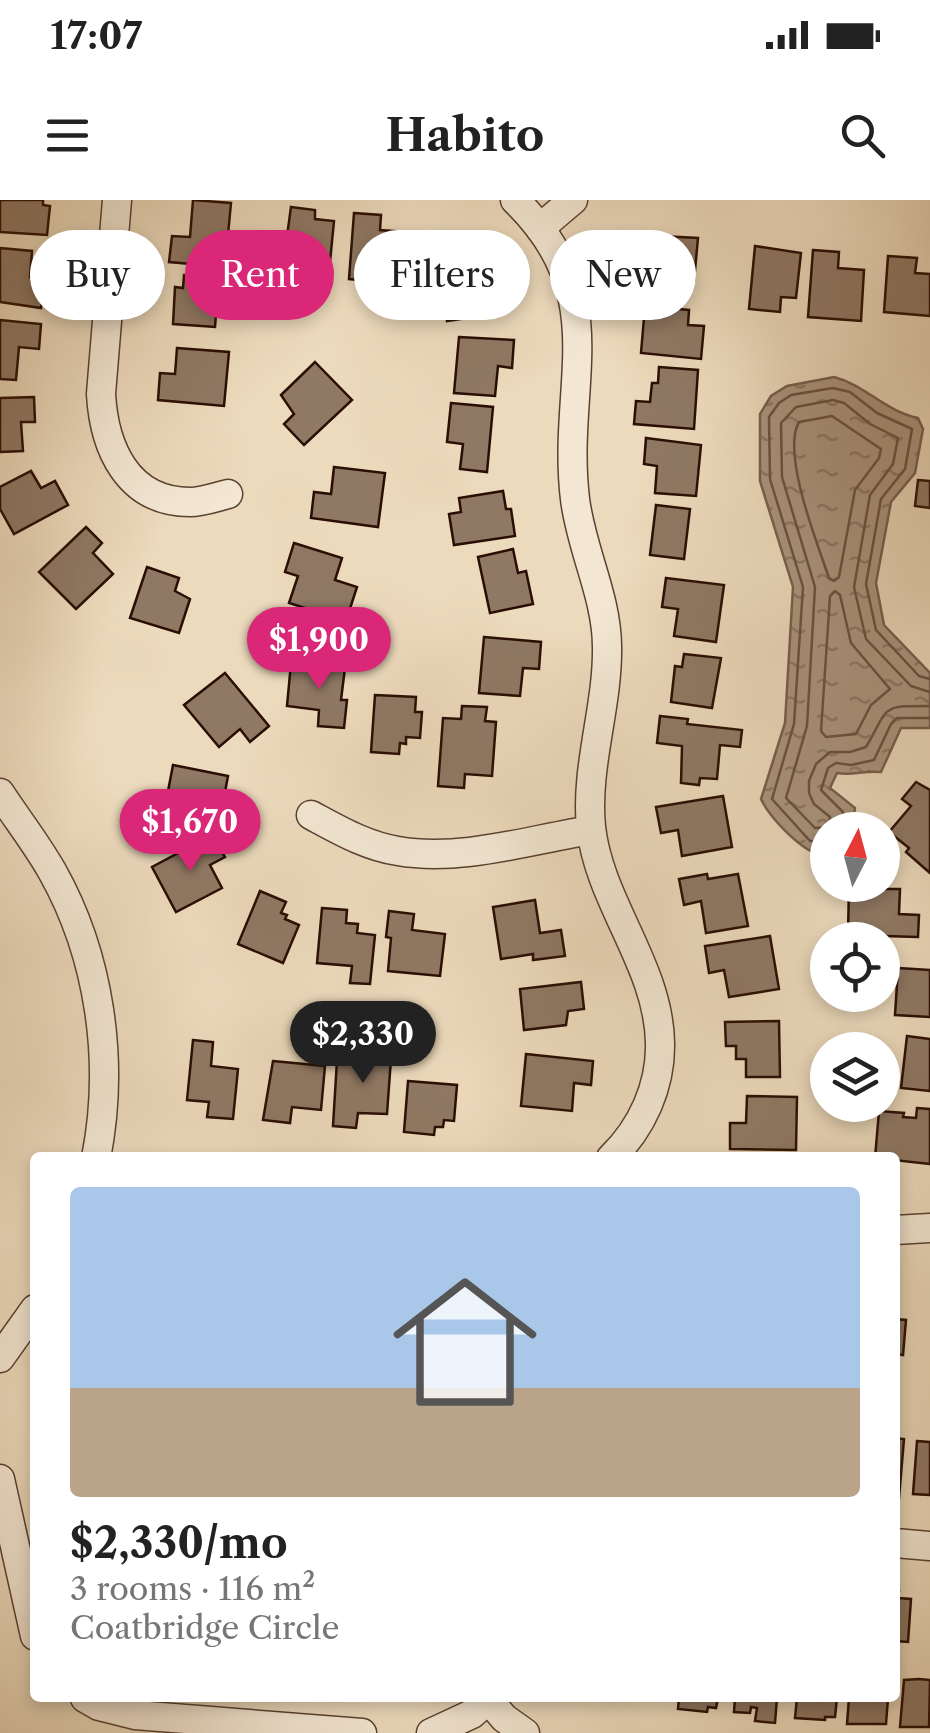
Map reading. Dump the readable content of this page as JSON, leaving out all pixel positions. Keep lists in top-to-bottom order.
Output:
{
  "north": "top",
  "page": {
    "status": "17:07",
    "header": "Habito",
    "chip": [
      "Buy",
      "Rent",
      "Filters",
      "New"
    ],
    "price": ["$1,900", "$1,670", "$2,330"],
    "list": [
      {
        "name": "$2,330/mo",
        "note": "3 rooms · 116 m² · Coatbridge Circle"
      }
    ]
  }
}
